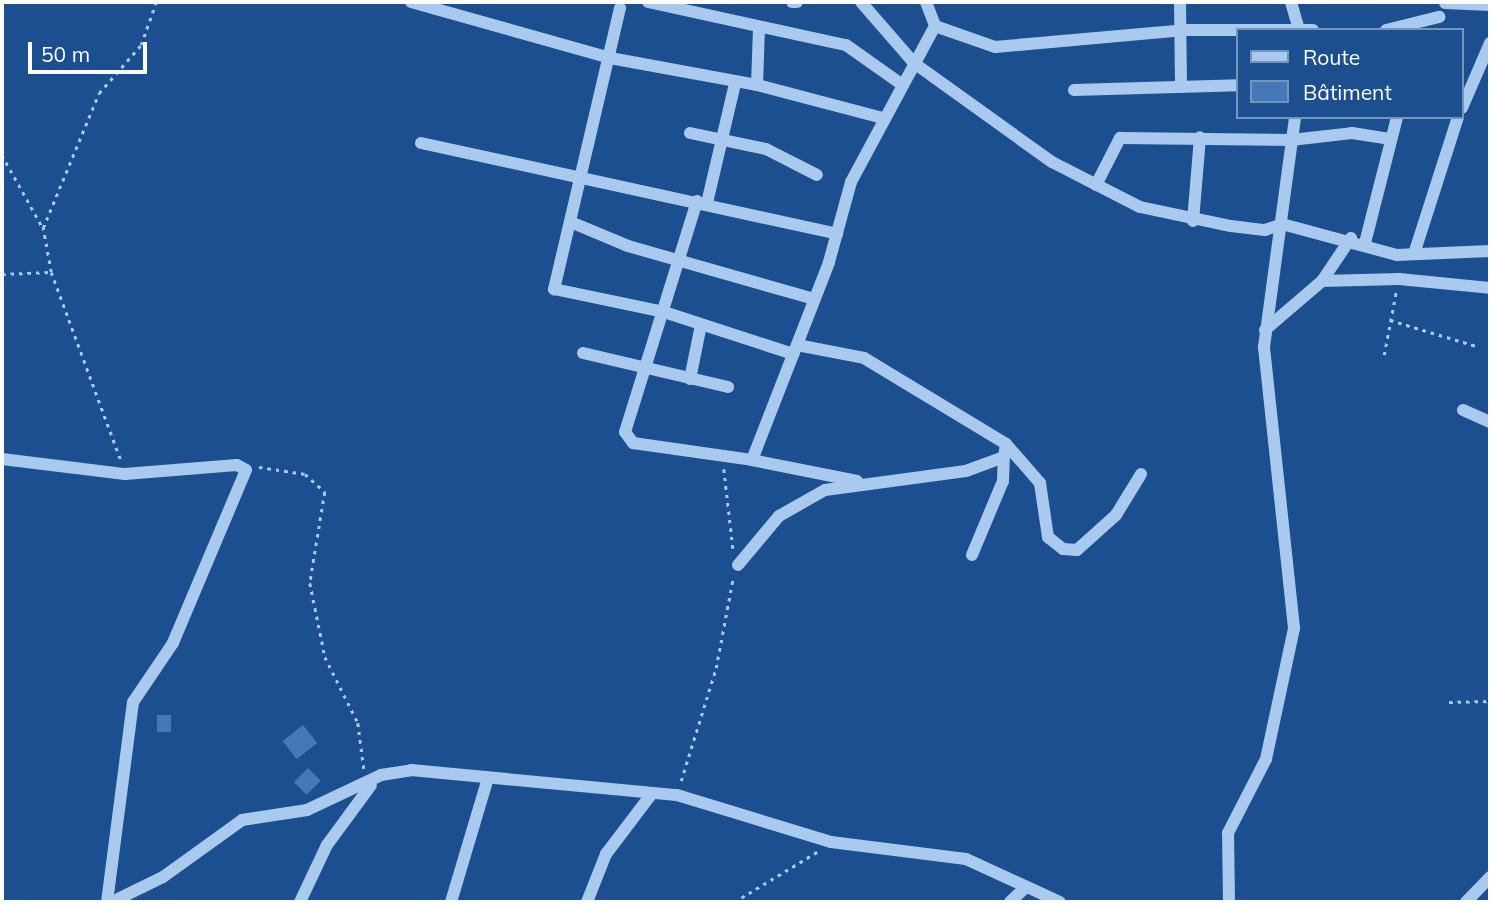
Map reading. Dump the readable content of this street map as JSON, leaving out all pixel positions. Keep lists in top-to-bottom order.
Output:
{
  "legend": ["Route", "Bâtiment"],
  "scale_bar": "50 m"
}
